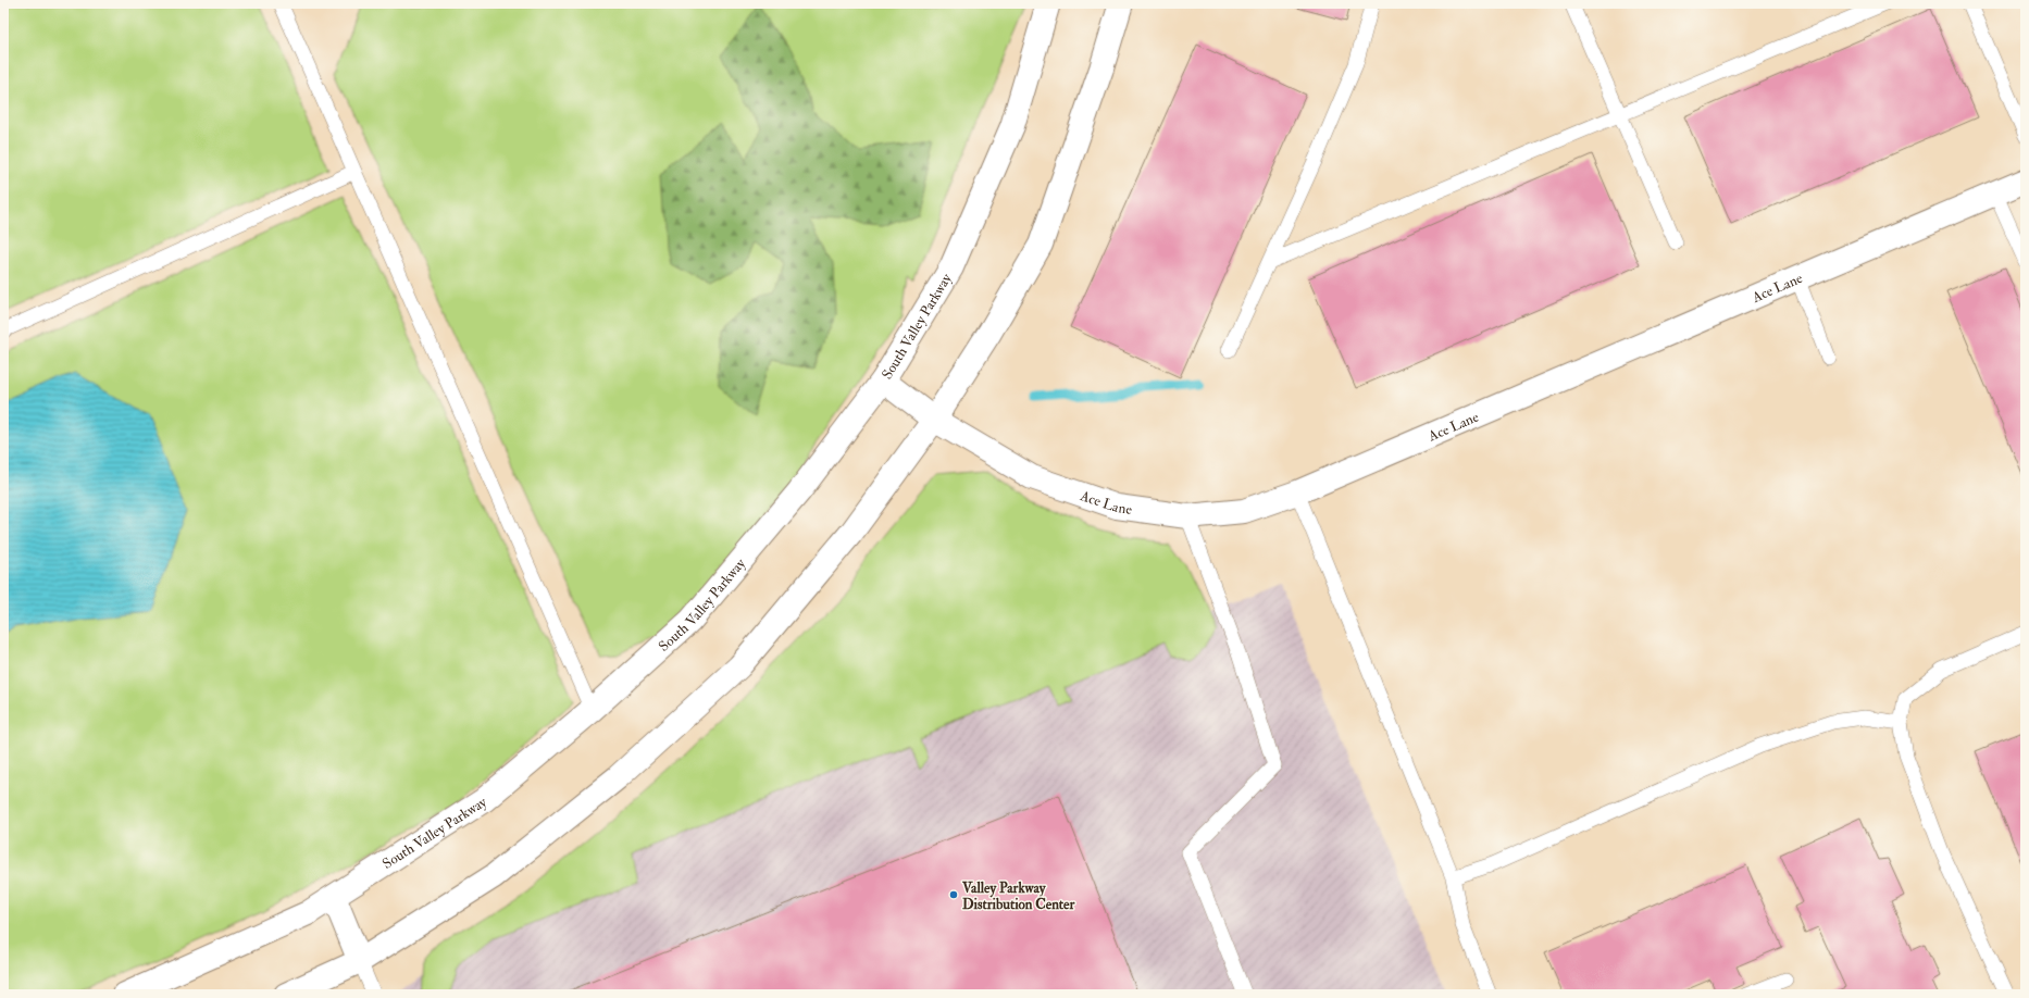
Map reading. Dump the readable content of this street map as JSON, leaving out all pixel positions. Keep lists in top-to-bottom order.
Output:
{
  "streets": {
    "main road": ["Ace Lane", "South Valley Parkway"]
  },
  "crossings": [
    ["Ace Lane", "South Valley Parkway"]
  ],
  "places": ["Valley Parkway Distribution Center"]
}
